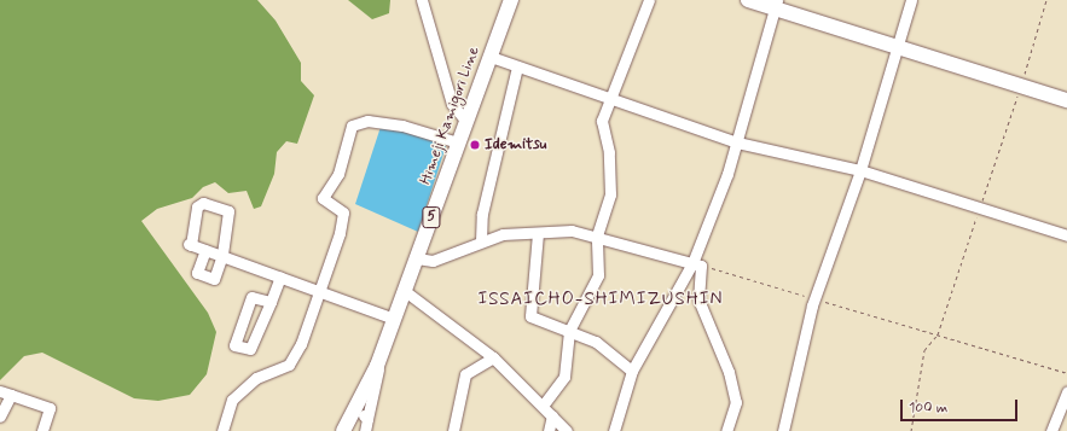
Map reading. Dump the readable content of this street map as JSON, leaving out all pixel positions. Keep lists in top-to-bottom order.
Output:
{
  "streets": {
    "main road": ["Himeji Kamigori Line", "5"]
  },
  "districts": ["ISSAICHO-SHIMIZUSHIN"],
  "places": ["Idemitsu"],
  "scale_bar": "100 m"
}
